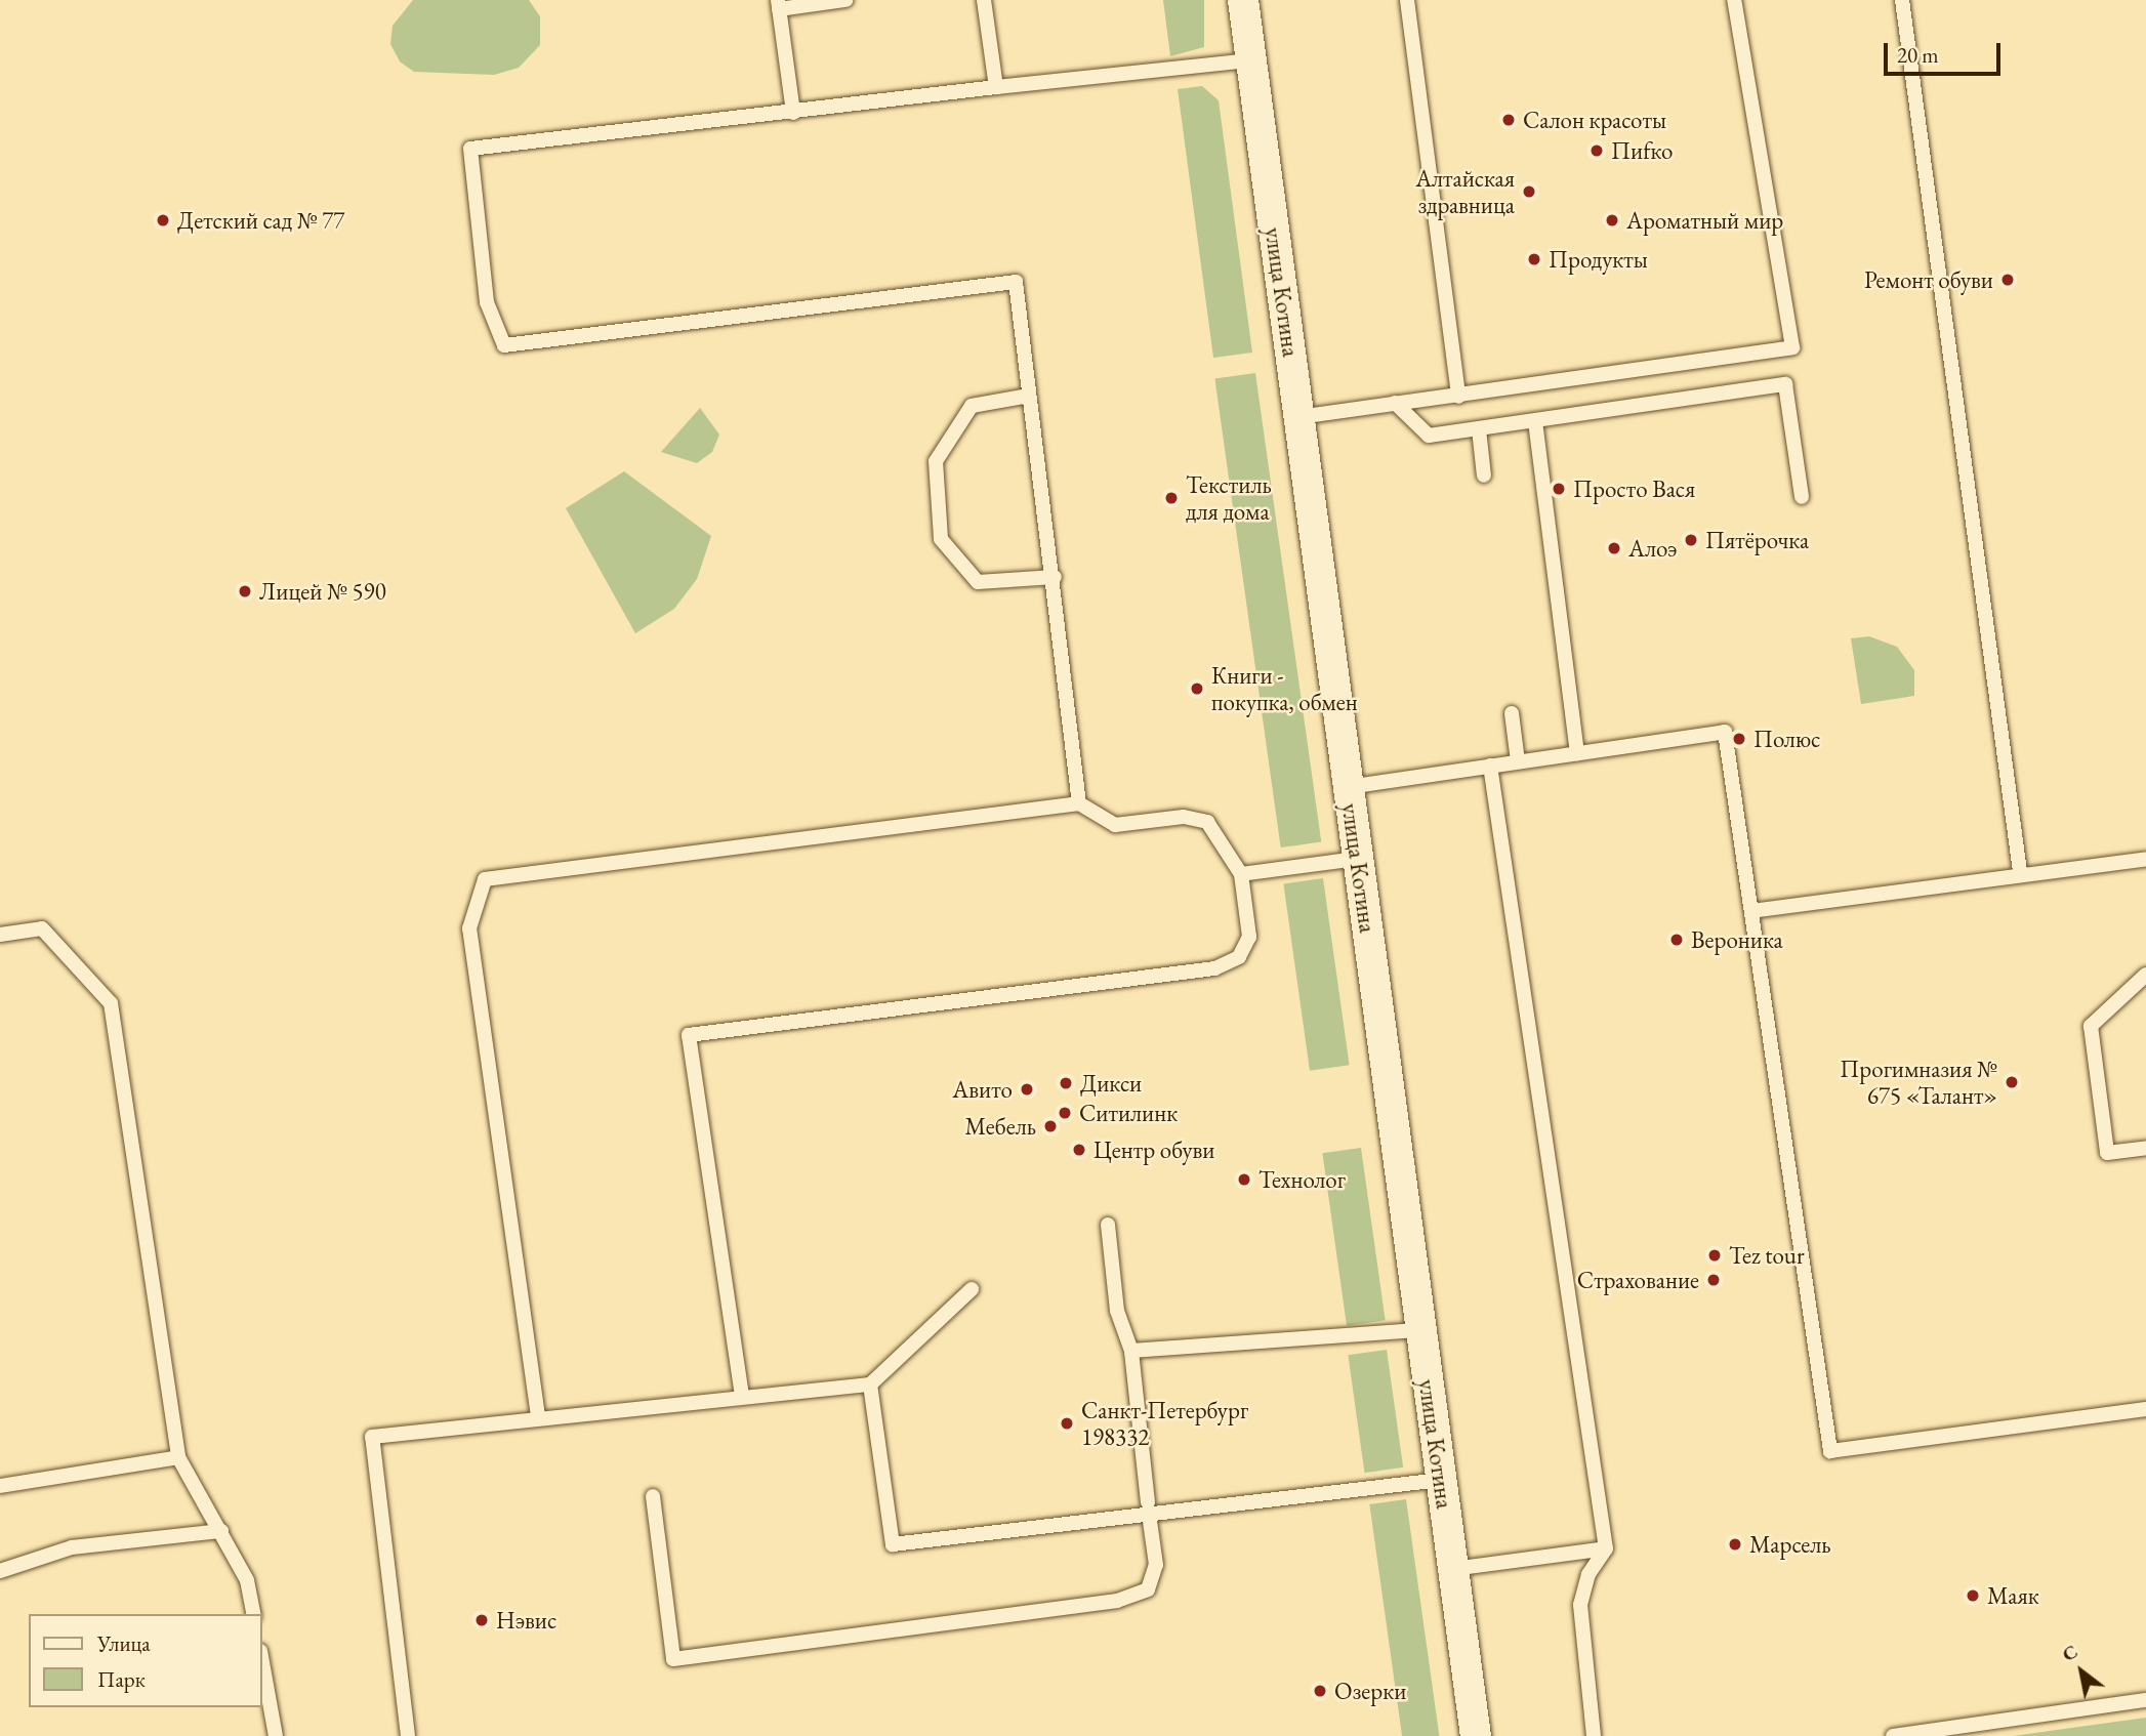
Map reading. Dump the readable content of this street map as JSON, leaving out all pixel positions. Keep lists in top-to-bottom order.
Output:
{
  "streets": {
    "street": ["улица Котина"]
  },
  "places": [
    "Салон красоты",
    "Пиfко",
    "Алтайская здравница",
    "Детский сад № 77",
    "Ароматный мир",
    "Продукты",
    "Ремонт обуви",
    "Просто Вася",
    "Текстиль для дома",
    "Пятёрочка",
    "Алоэ",
    "Лицей № 590",
    "Книги - покупка, обмен",
    "Полюс",
    "Вероника",
    "Прогимназия № 675 «Талант»",
    "Дикси",
    "Авито",
    "Ситилинк",
    "Мебель",
    "Центр обуви",
    "Технолог",
    "Tez tour",
    "Страхование",
    "Санкт-Петербург 198332",
    "Марсель",
    "Маяк",
    "Нэвис",
    "Озерки"
  ],
  "legend": ["Улица", "Парк"],
  "scale_bar": "20 m",
  "north": "top left"
}
